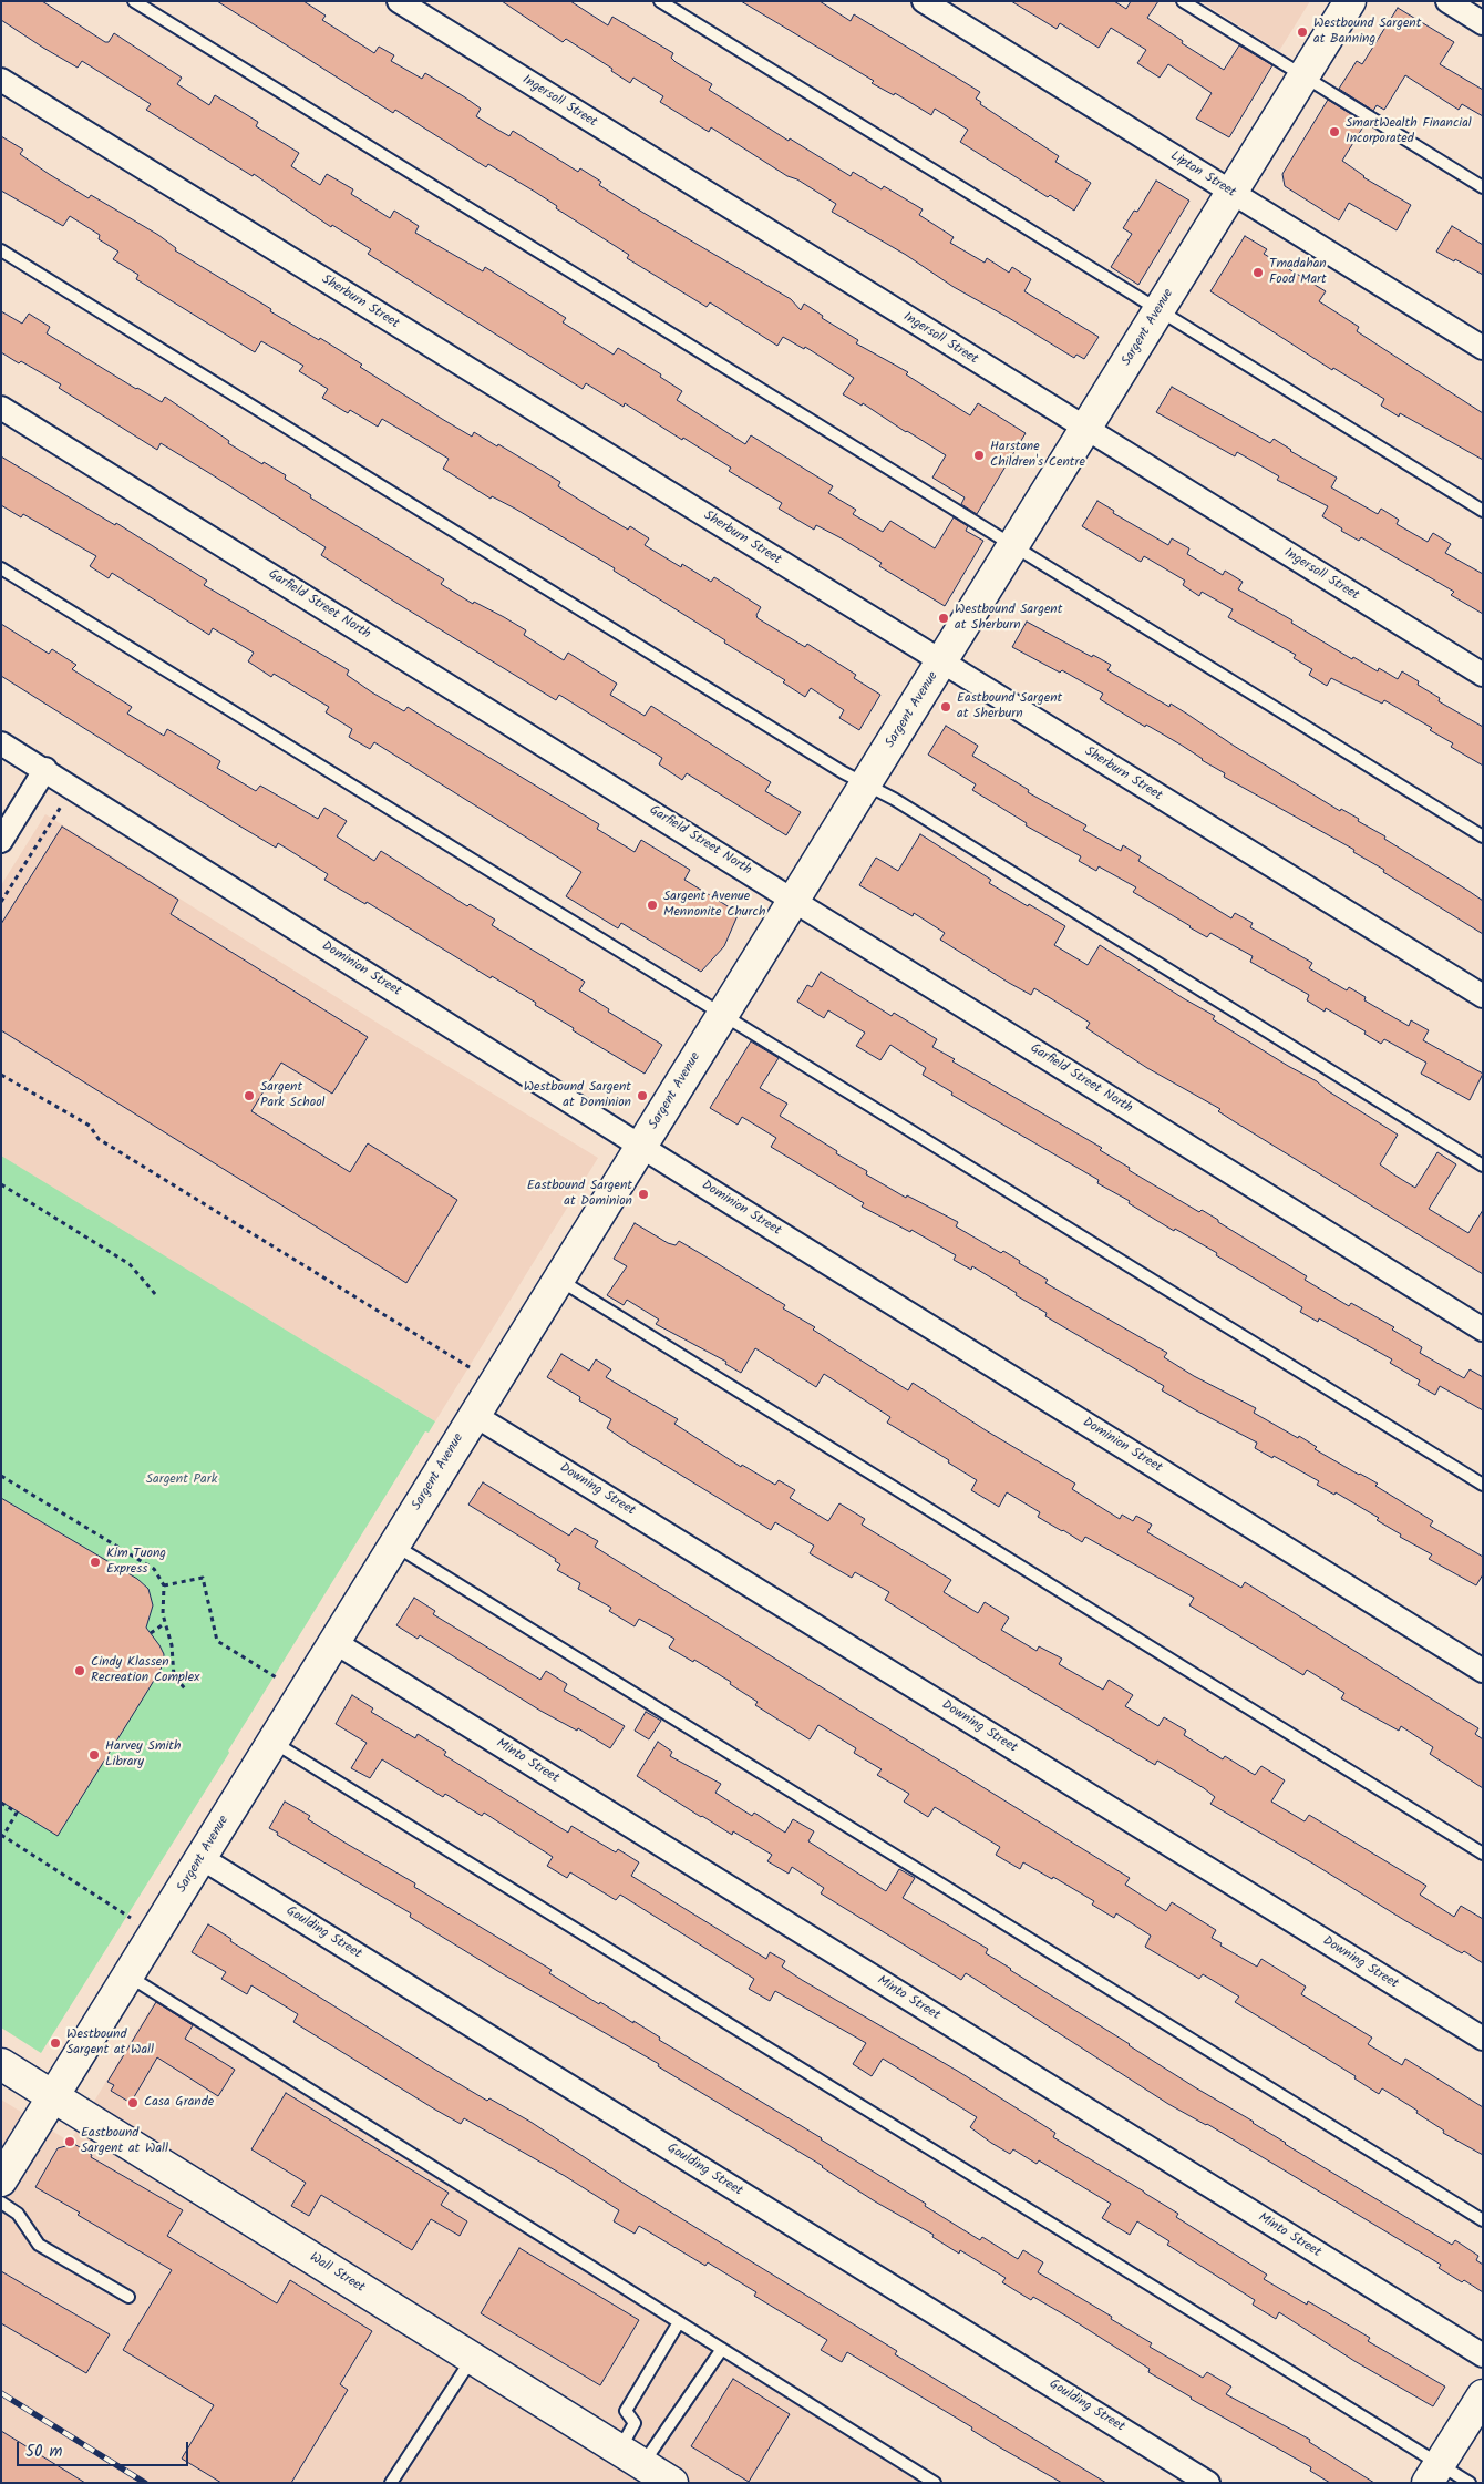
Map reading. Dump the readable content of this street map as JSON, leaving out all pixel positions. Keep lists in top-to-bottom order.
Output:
{
  "streets": {
    "main road": ["Sargent Avenue", "Wall Street"],
    "street": [
      "Ingersoll Street",
      "Lipton Street",
      "Sherburn Street",
      "Garfield Street North",
      "Dominion Street",
      "Downing Street",
      "Minto Street",
      "Goulding Street"
    ]
  },
  "crossings": [
    ["Ingersoll Street", "Sargent Avenue"],
    ["Lipton Street", "Sargent Avenue"],
    ["Sherburn Street", "Sargent Avenue"],
    ["Sargent Avenue", "Garfield Street North"],
    ["Sargent Avenue", "Dominion Street"],
    ["Sargent Avenue", "Downing Street"],
    ["Sargent Avenue", "Minto Street"],
    ["Sargent Avenue", "Goulding Street"],
    ["Sargent Avenue", "Wall Street"]
  ],
  "parks": ["Sargent Park"],
  "places": [
    "Westbound Sargent at Banning",
    "SmartWealth Financial Incorporated",
    "Tmadahan Food Mart",
    "Harstone Children's Centre",
    "Westbound Sargent at Sherburn",
    "Eastbound Sargent at Sherburn",
    "Sargent Avenue Mennonite Church",
    "Sargent Park School",
    "Westbound Sargent at Dominion",
    "Eastbound Sargent at Dominion",
    "Kim Tuong Express",
    "Cindy Klassen Recreation Complex",
    "Harvey Smith Library",
    "Westbound Sargent at Wall",
    "Casa Grande",
    "Eastbound Sargent at Wall"
  ],
  "scale_bar": "50 m"
}
